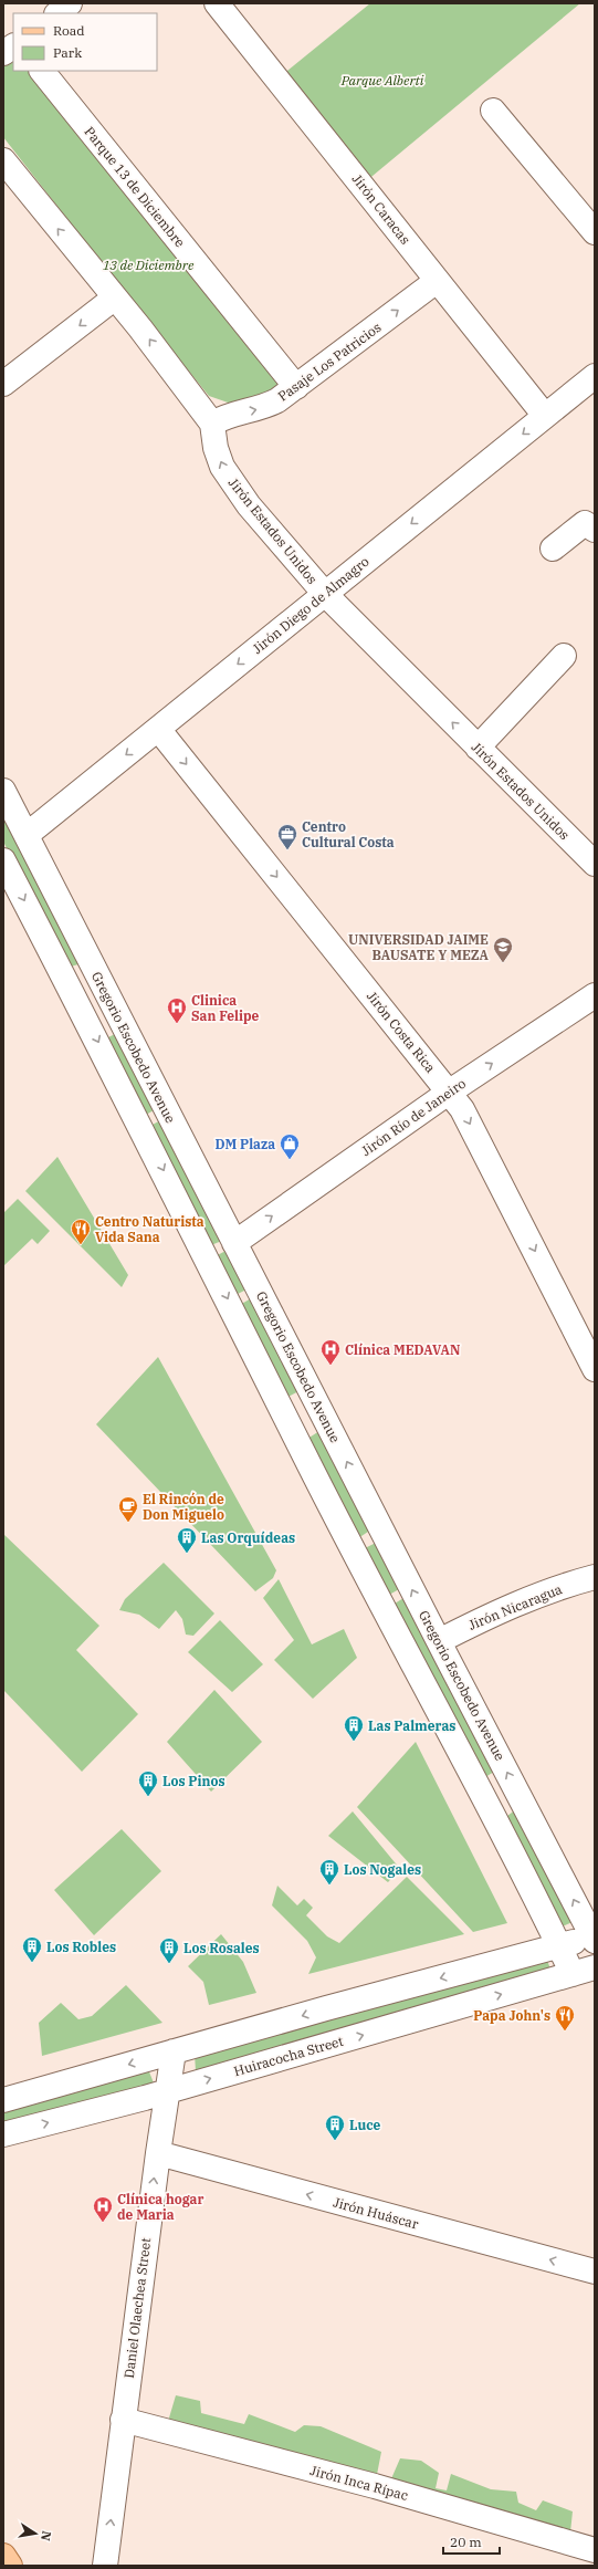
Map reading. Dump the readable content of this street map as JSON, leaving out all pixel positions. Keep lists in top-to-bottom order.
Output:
{
  "streets": {
    "street": [
      "Parque 13 de Diciembre",
      "Jirón Caracas",
      "Pasaje Los Patricios",
      "Jirón Estados Unidos",
      "Jirón Diego de Almagro",
      "Jirón Costa Rica",
      "Gregorio Escobedo Avenue",
      "Jirón Río de Janeiro",
      "Jirón Nicaragua",
      "Huiracocha Street",
      "Jirón Huáscar",
      "Daniel Olaechea Street",
      "Jirón Inca Rípac"
    ]
  },
  "crossings": [
    ["Parque 13 de Diciembre", "Pasaje Los Patricios"],
    ["Jirón Caracas", "Pasaje Los Patricios"],
    ["Jirón Caracas", "Jirón Diego de Almagro"],
    ["Pasaje Los Patricios", "Jirón Estados Unidos"],
    ["Jirón Estados Unidos", "Jirón Diego de Almagro"],
    ["Jirón Diego de Almagro", "Jirón Costa Rica"],
    ["Jirón Diego de Almagro", "Gregorio Escobedo Avenue"],
    ["Jirón Costa Rica", "Jirón Río de Janeiro"],
    ["Gregorio Escobedo Avenue", "Jirón Río de Janeiro"],
    ["Gregorio Escobedo Avenue", "Jirón Nicaragua"],
    ["Huiracocha Street", "Daniel Olaechea Street"],
    ["Jirón Huáscar", "Daniel Olaechea Street"],
    ["Daniel Olaechea Street", "Jirón Inca Rípac"]
  ],
  "one_way": [
    "Pasaje Los Patricios",
    "Jirón Estados Unidos",
    "Jirón Diego de Almagro",
    "Jirón Costa Rica",
    "Jirón Río de Janeiro",
    "Jirón Huáscar",
    "Daniel Olaechea Street"
  ],
  "parks": ["Parque Alberti", "13 de Diciembre"],
  "places": {
    "office": ["Centro Cultural Costa"],
    "school or university": ["UNIVERSIDAD JAIME BAUSATE Y MEZA"],
    "hospital": ["Clinica San Felipe", "Clínica MEDAVAN", "Clínica hogar de Maria"],
    "shop": ["DM Plaza"],
    "restaurant": ["Centro Naturista Vida Sana", "Papa John's"],
    "cafe": ["El Rincón de Don Miguelo"],
    "building": [
      "Las Orquídeas",
      "Las Palmeras",
      "Los Pinos",
      "Los Nogales",
      "Los Robles",
      "Los Rosales",
      "Luce"
    ]
  },
  "legend": ["Road", "Park"],
  "scale_bar": "20 m",
  "north": "right"
}
